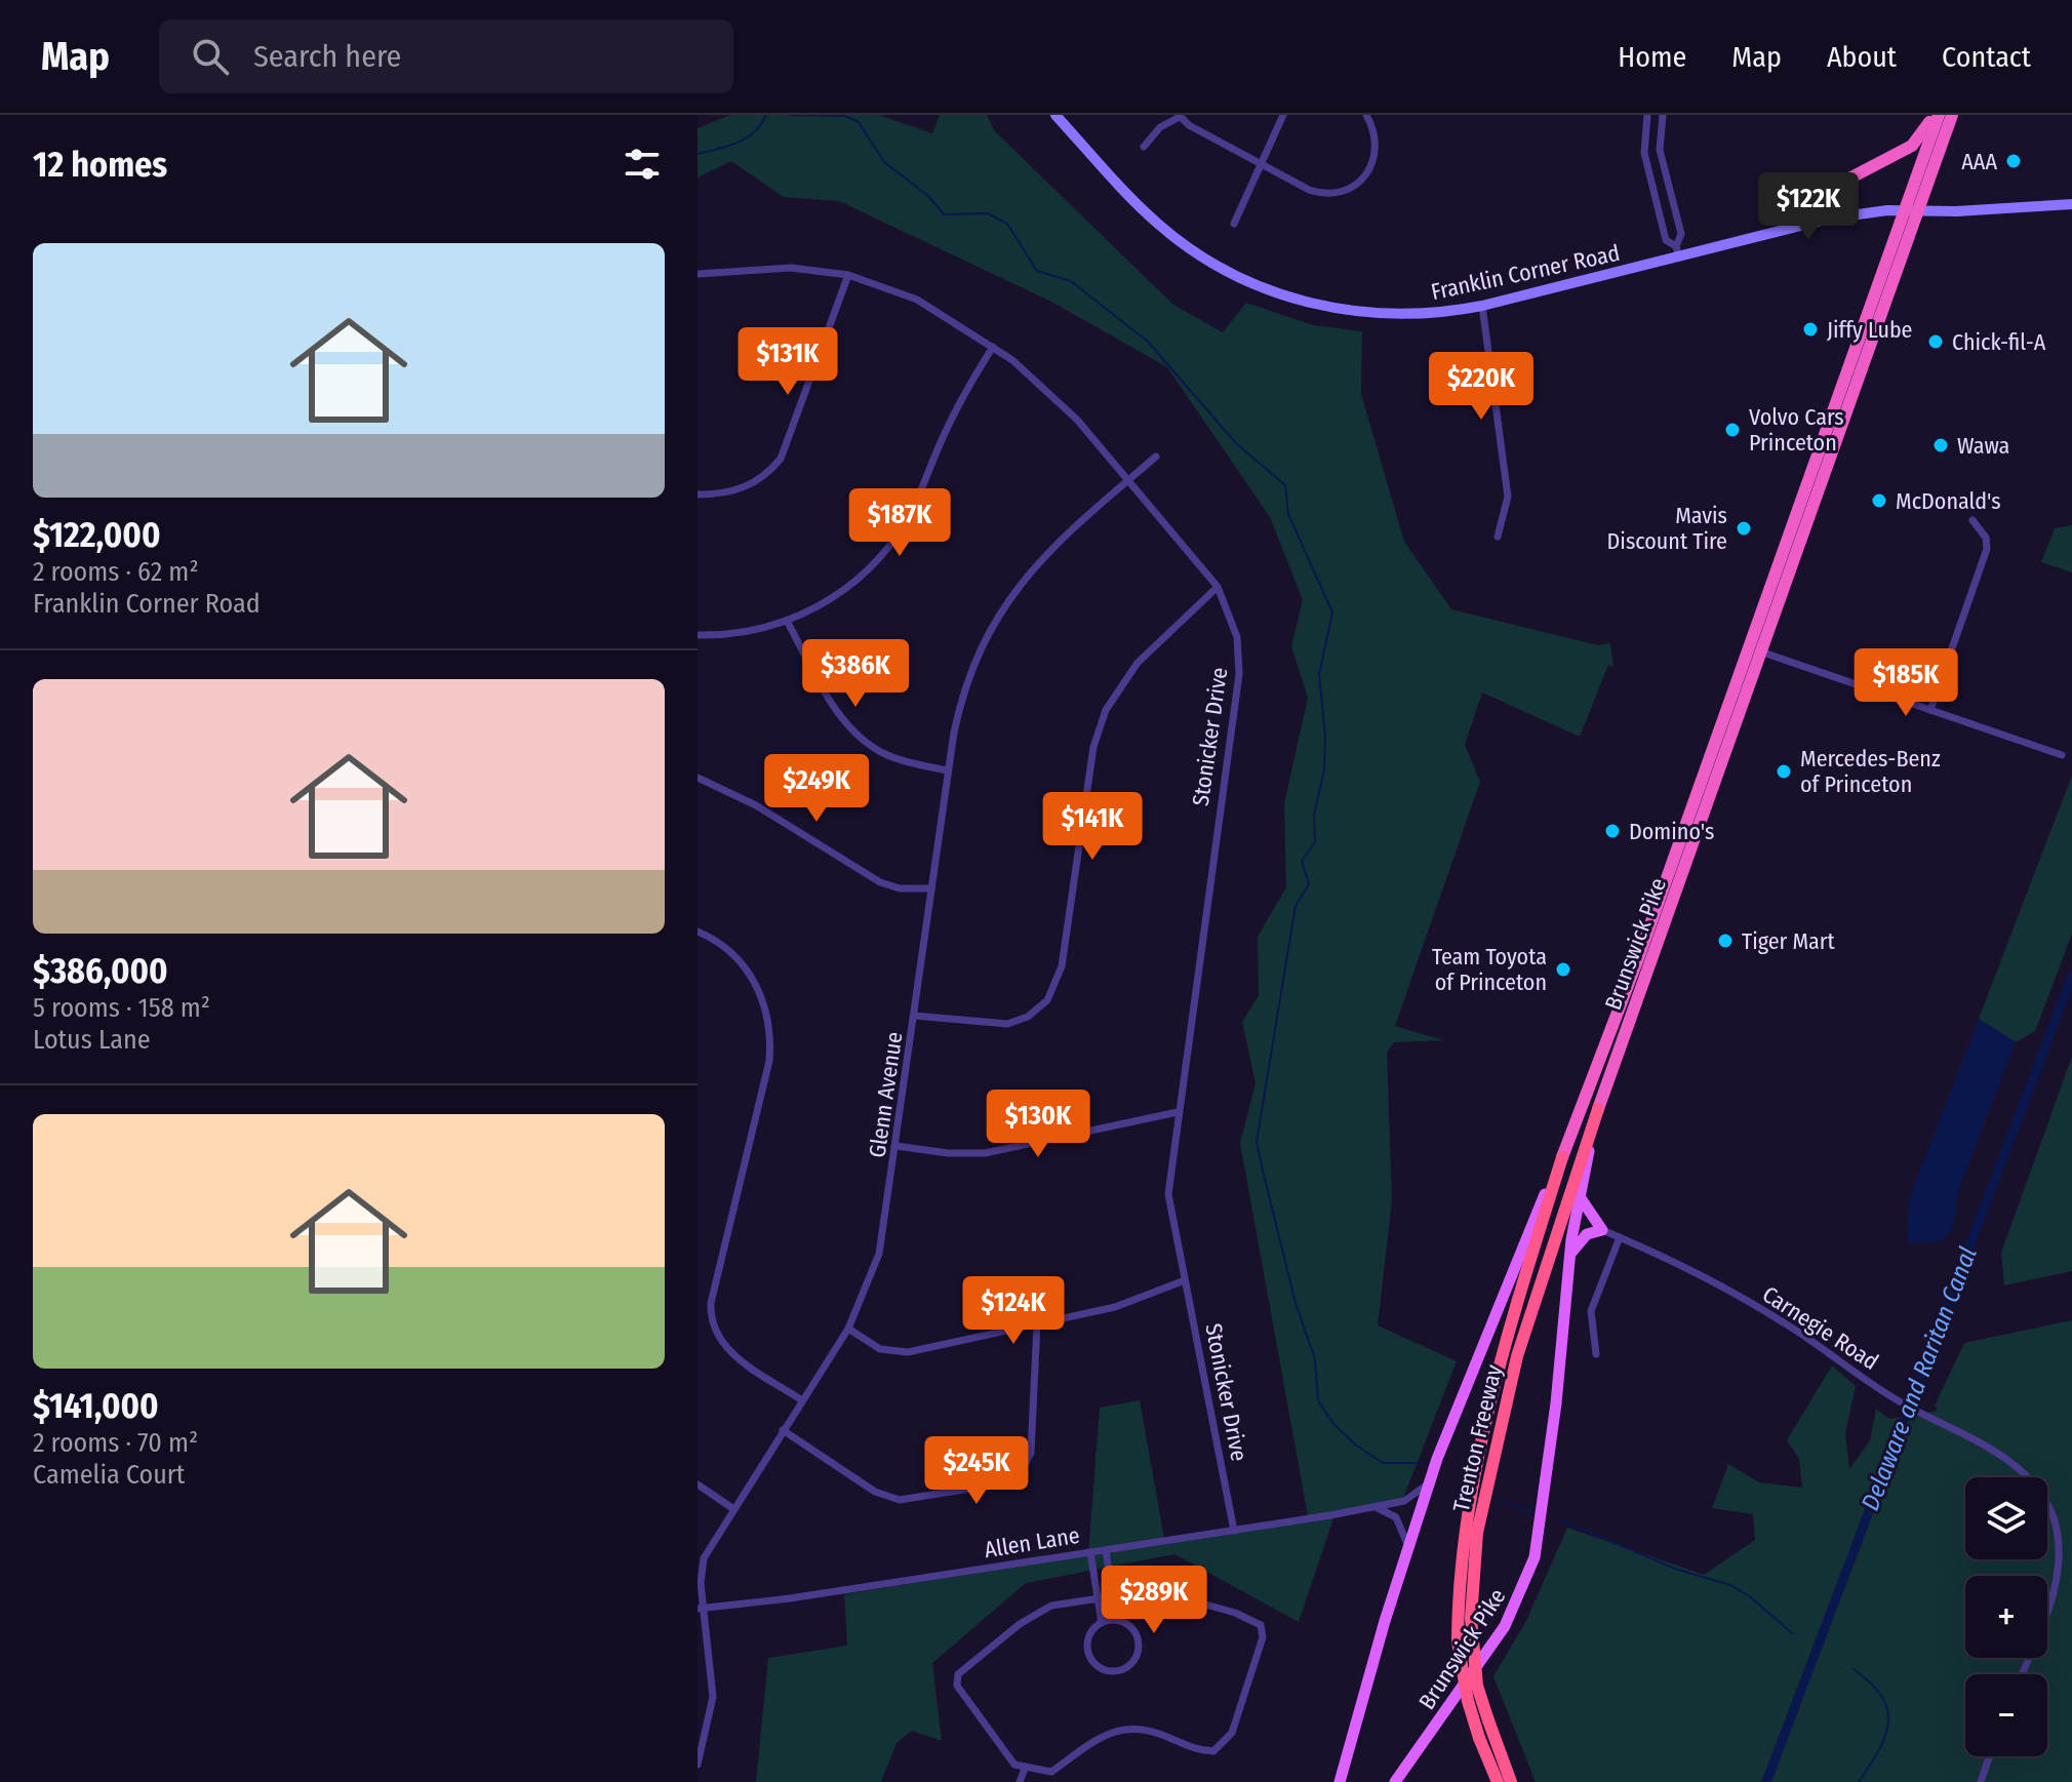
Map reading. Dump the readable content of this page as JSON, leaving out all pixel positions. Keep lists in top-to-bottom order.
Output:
{
  "streets": {
    "highway": ["Brunswick Pike", "Trenton Freeway"],
    "main road": ["Franklin Corner Road"],
    "street": [
      "Stonicker Drive",
      "Glenn Avenue",
      "Carnegie Road",
      "Allen Lane"
    ]
  },
  "crossings": [
    ["Franklin Corner Road", "Brunswick Pike"],
    ["Stonicker Drive", "Glenn Avenue"],
    ["Stonicker Drive", "Allen Lane"],
    ["Brunswick Pike", "Trenton Freeway"],
    ["Brunswick Pike", "Allen Lane"],
    ["Glenn Avenue", "Allen Lane"]
  ],
  "water": ["Delaware and Raritan Canal"],
  "places": [
    "AAA",
    "Jiffy Lube",
    "Chick-fil-A",
    "Volvo Cars Princeton",
    "Wawa",
    "McDonald's",
    "Mavis Discount Tire",
    "Mercedes-Benz of Princeton",
    "Domino's",
    "Tiger Mart",
    "Team Toyota of Princeton"
  ],
  "page": {
    "header": "Map",
    "search": "Search here",
    "nav": [
      "Home",
      "Map",
      "About",
      "Contact"
    ],
    "heading": "12 homes",
    "price": [
      "$122K",
      "$131K",
      "$220K",
      "$187K",
      "$386K",
      "$185K",
      "$249K",
      "$141K",
      "$130K",
      "$124K",
      "$245K",
      "$289K"
    ],
    "list": [
      {
        "name": "$122,000",
        "note": "2 rooms · 62 m² · Franklin Corner Road"
      },
      {
        "name": "$386,000",
        "note": "5 rooms · 158 m² · Lotus Lane"
      },
      {
        "name": "$141,000",
        "note": "2 rooms · 70 m² · Camelia Court"
      }
    ],
    "map_buttons": ["+", "−"]
  }
}
